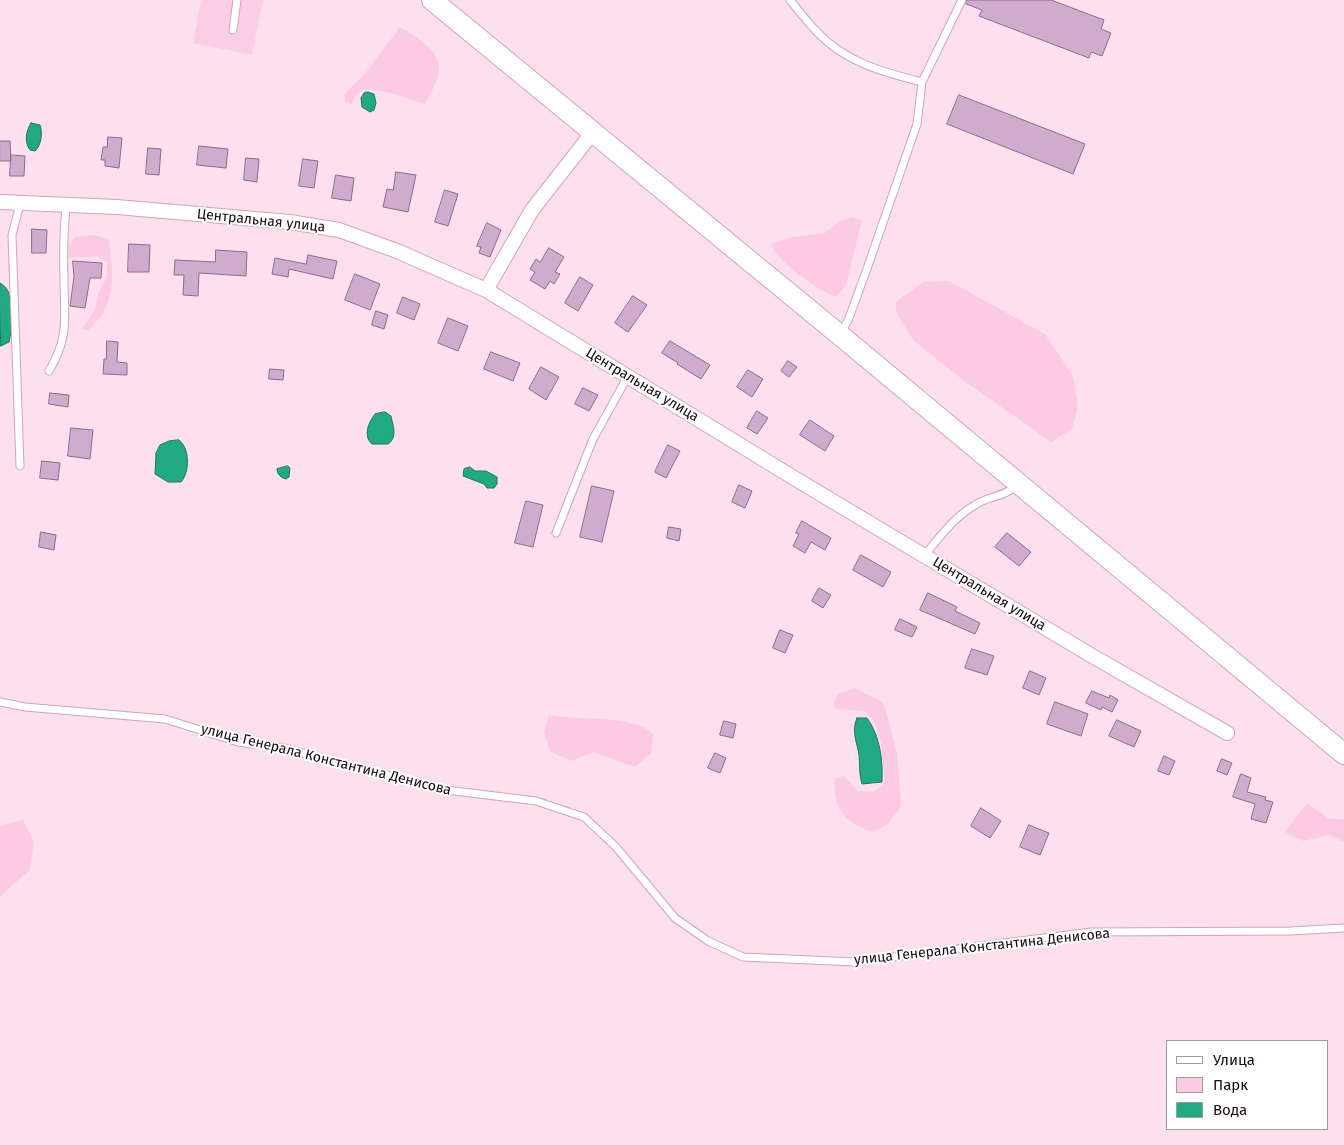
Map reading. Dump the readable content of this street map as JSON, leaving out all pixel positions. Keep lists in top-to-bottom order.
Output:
{
  "streets": {
    "street": ["Центральная улица"],
    "lane": ["улица Генерала Константина Денисова"]
  },
  "legend": ["Улица", "Парк", "Вода"]
}
